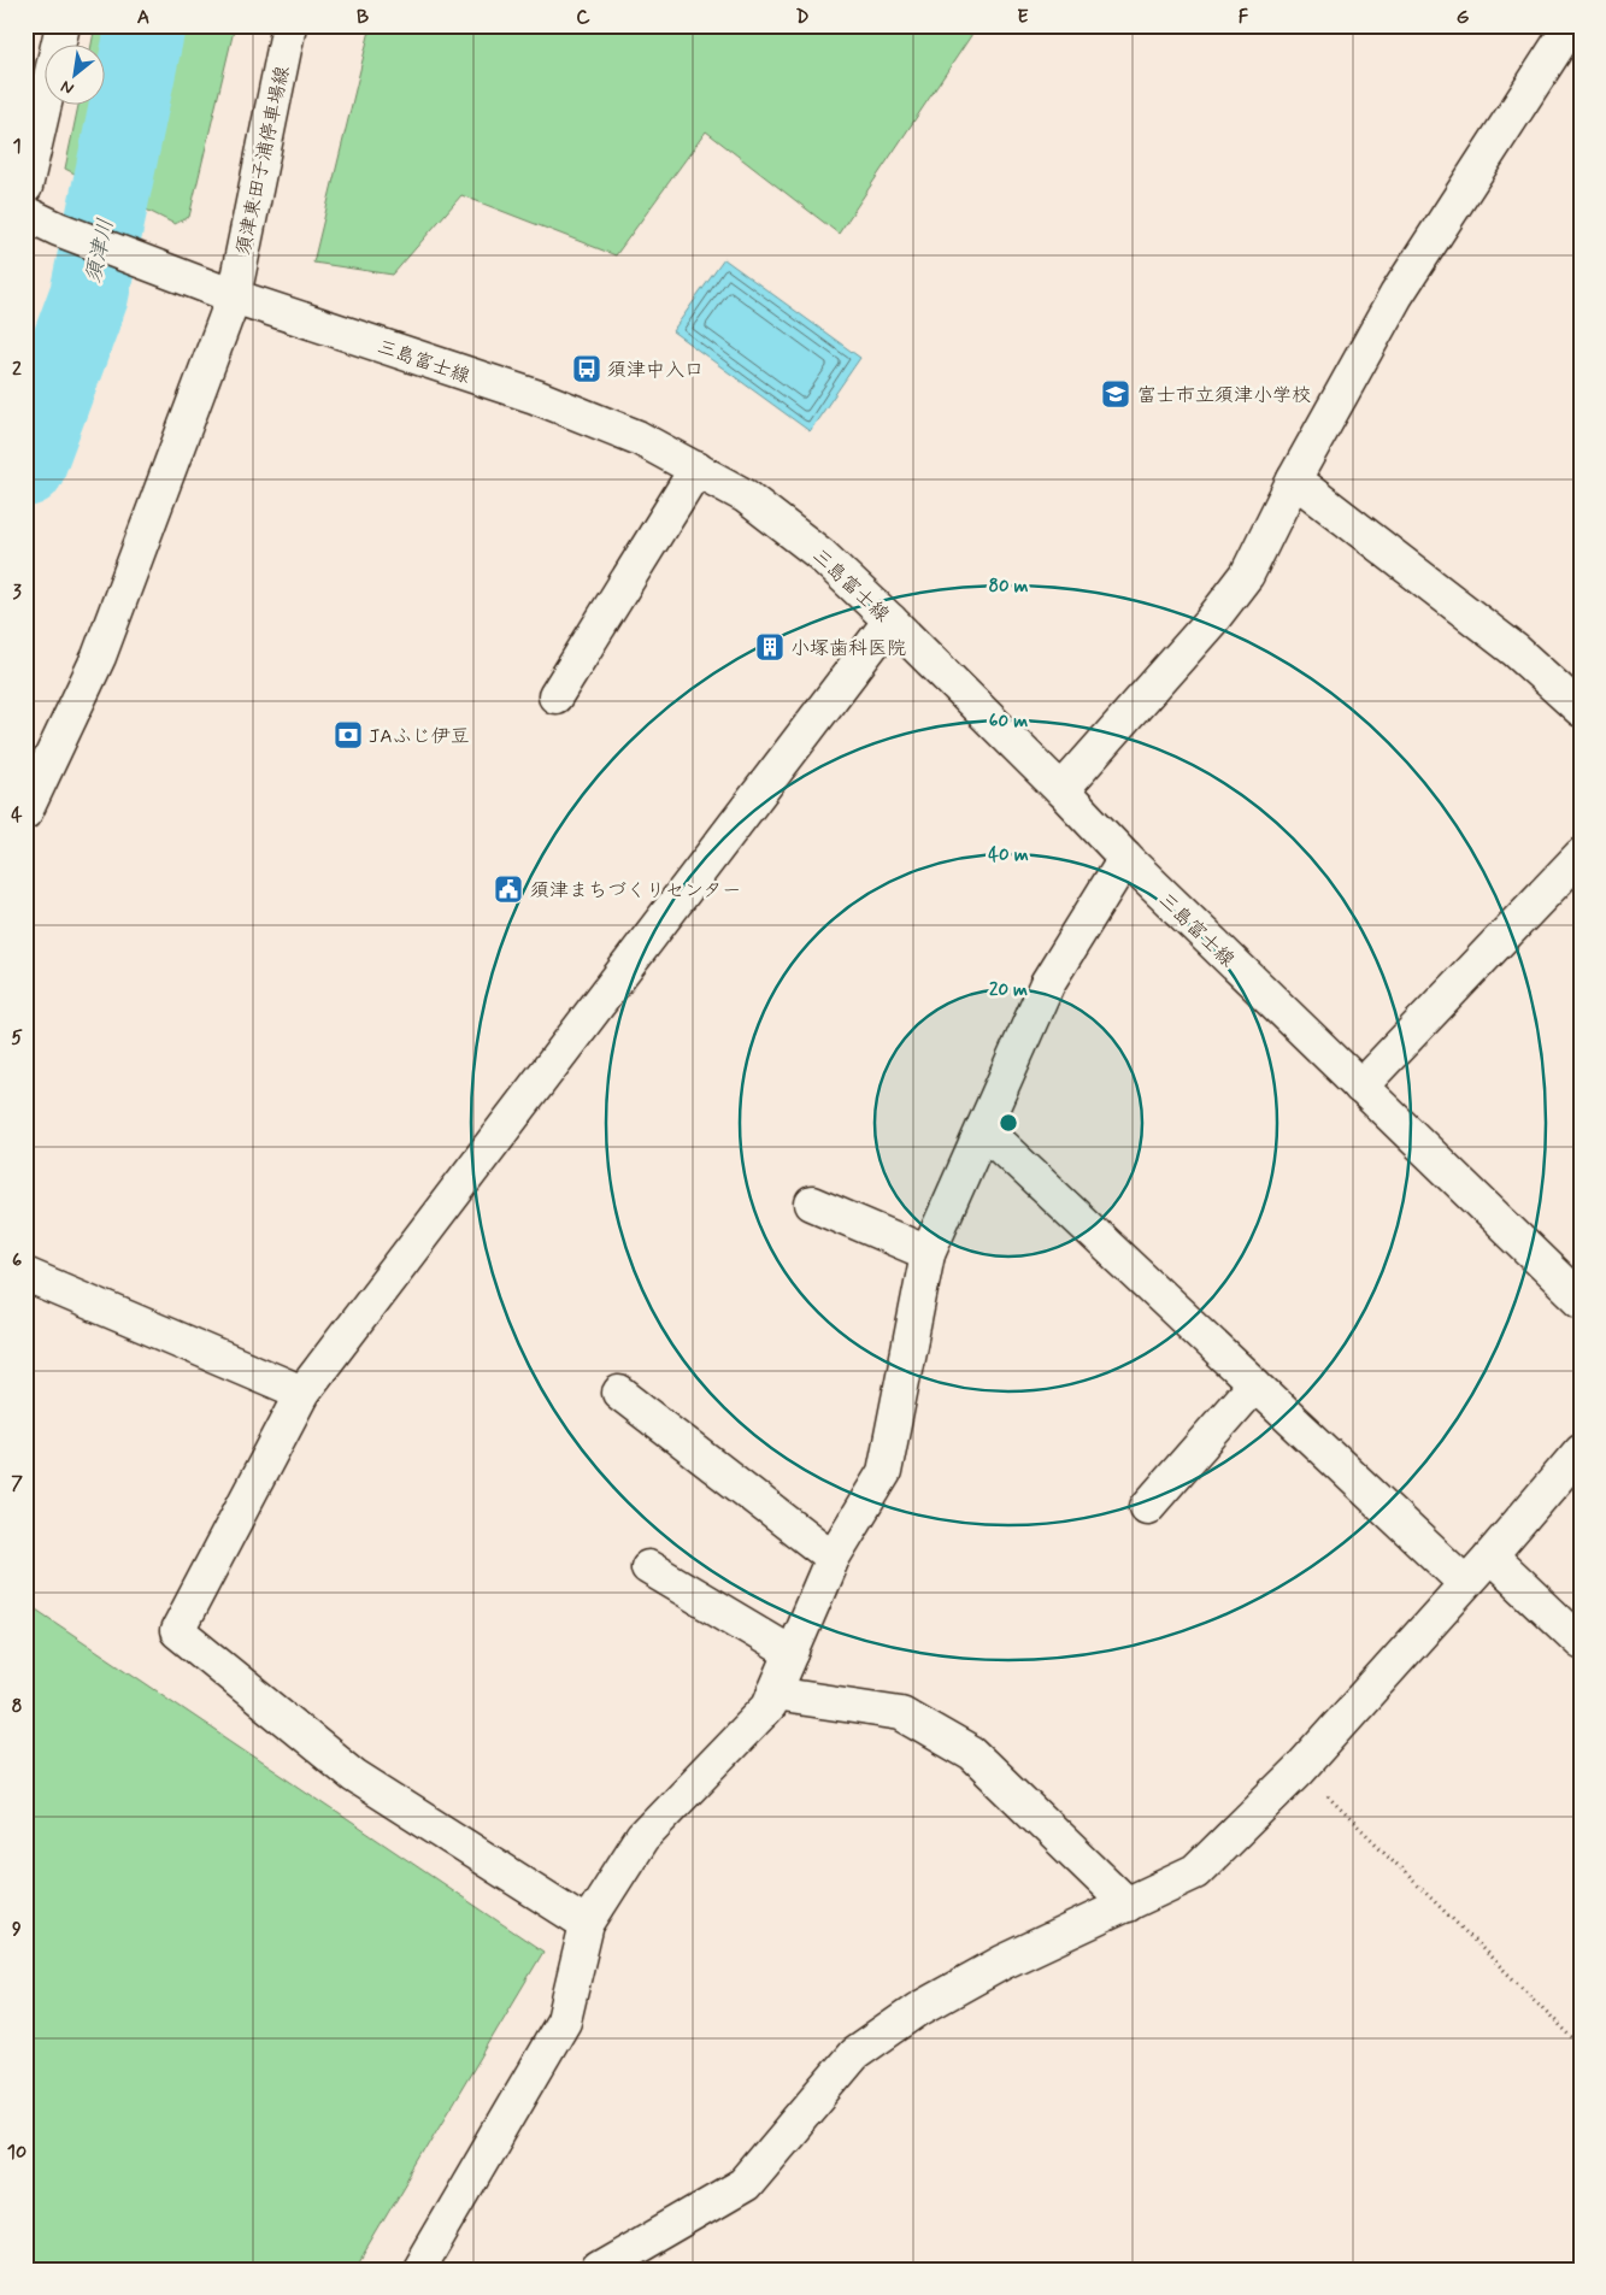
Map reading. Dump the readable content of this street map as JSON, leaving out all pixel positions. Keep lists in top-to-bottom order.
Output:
{
  "streets": {
    "street": ["須津東田子浦停車場線", "三島富士線"]
  },
  "crossings": [
    ["須津東田子浦停車場線", "三島富士線"]
  ],
  "water": ["須津川"],
  "places": {
    "bus stop": ["須津中入口"],
    "school or university": ["富士市立須津小学校"],
    "building": ["小塚歯科医院"],
    "bank": ["JAふじ伊豆"],
    "public building": ["須津まちづくりセンター"]
  },
  "north": "bottom left",
  "grid": {
    "columns": [
      "A",
      "B",
      "C",
      "D",
      "E",
      "F",
      "G"
    ],
    "rows": [
      "1",
      "2",
      "3",
      "4",
      "5",
      "6",
      "7",
      "8",
      "9",
      "10"
    ]
  },
  "rings": [
    "80 m",
    "60 m",
    "40 m",
    "20 m"
  ]
}
